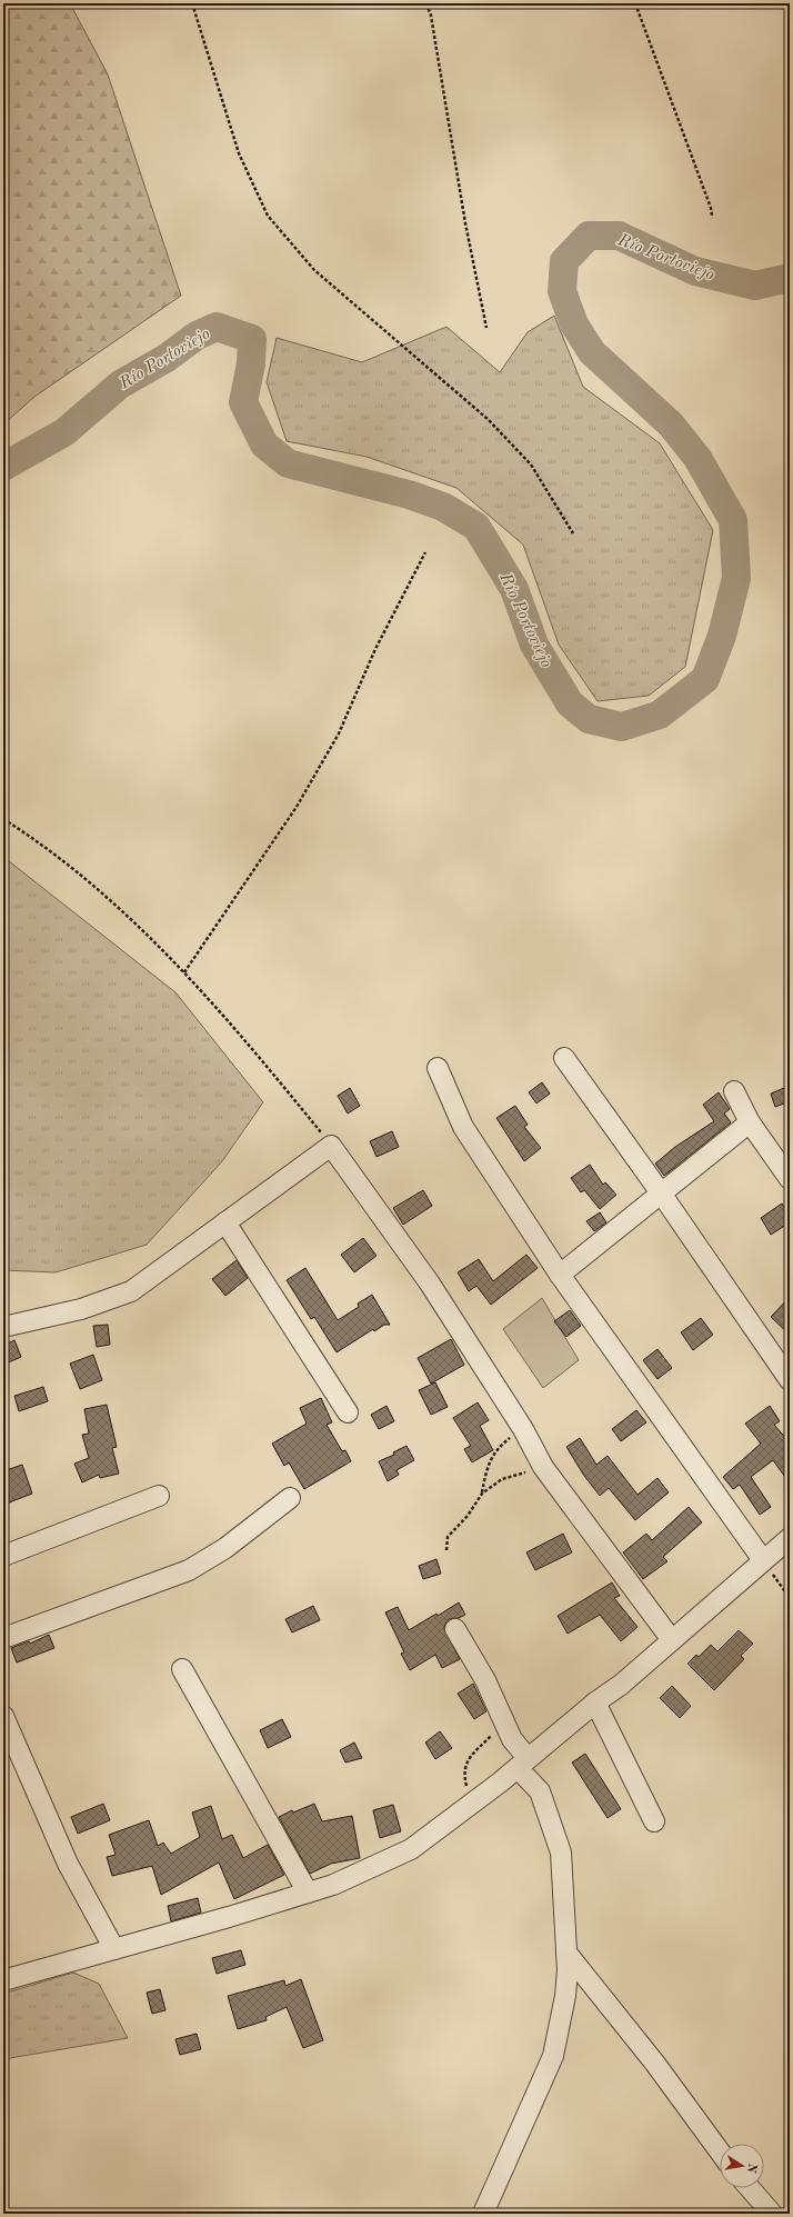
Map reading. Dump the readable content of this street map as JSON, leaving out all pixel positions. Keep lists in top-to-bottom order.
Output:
{
  "water": ["Río Portoviejo"],
  "north": "right"
}
